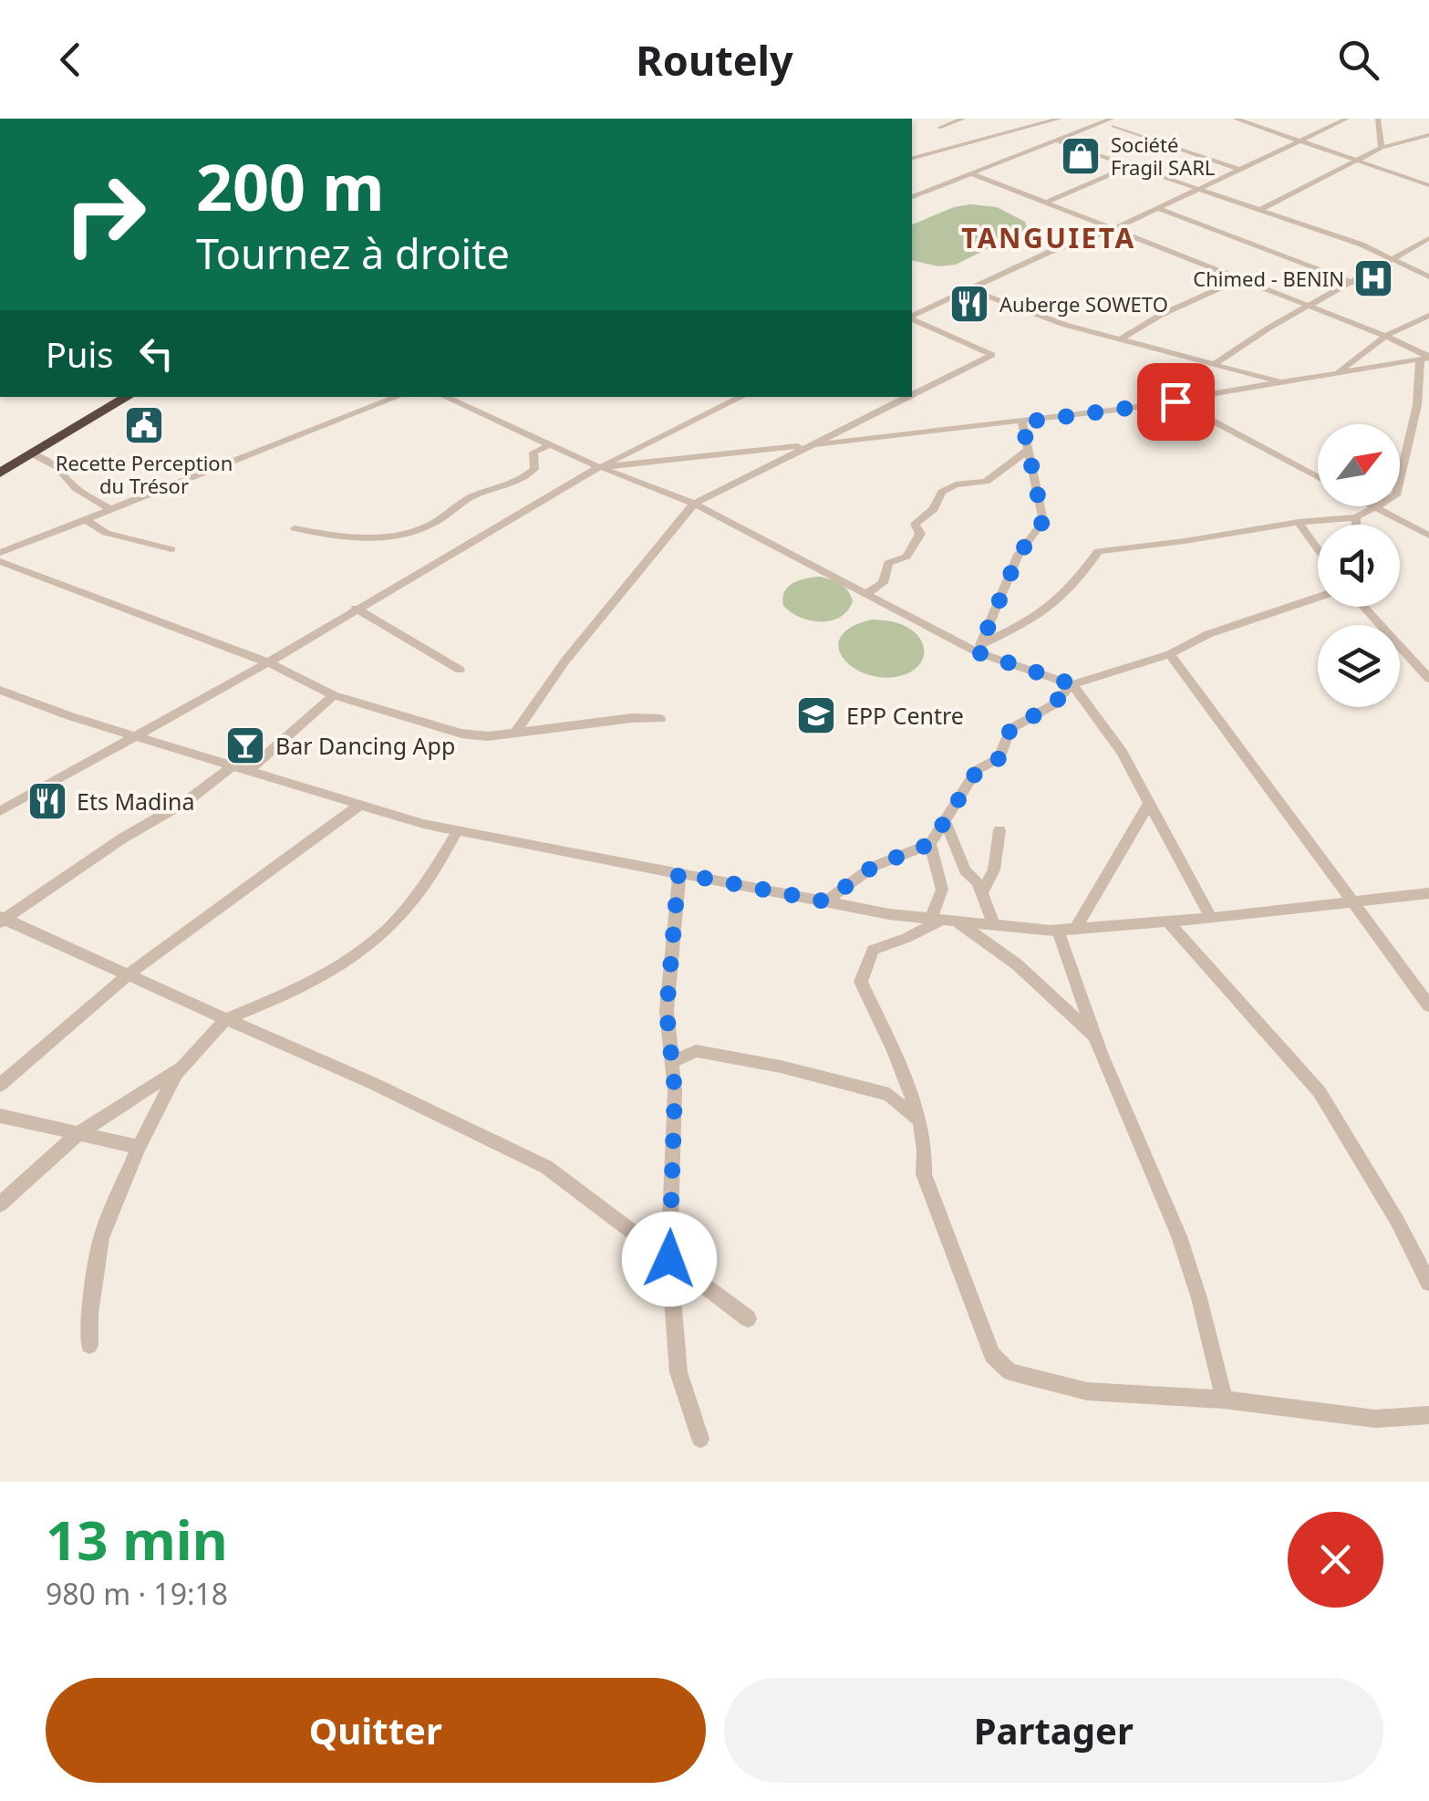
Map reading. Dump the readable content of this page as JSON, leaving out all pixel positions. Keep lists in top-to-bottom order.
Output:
{
  "districts": ["TANGUIETA"],
  "places": {
    "shop": ["Société Fragil SARL"],
    "hospital": ["Chimed - BENIN"],
    "restaurant": ["Auberge SOWETO", "Ets Madina"],
    "public building": ["Recette Perception du Trésor"],
    "school or university": ["EPP Centre"],
    "bar": ["Bar Dancing App"]
  },
  "north": "top right",
  "page": {
    "header": "Routely",
    "turn": ["200 m", "Tournez à droite"],
    "then": "Puis",
    "heading": ["13 min", "980 m · 19:18"],
    "buttons": ["Quitter", "Partager"]
  }
}
